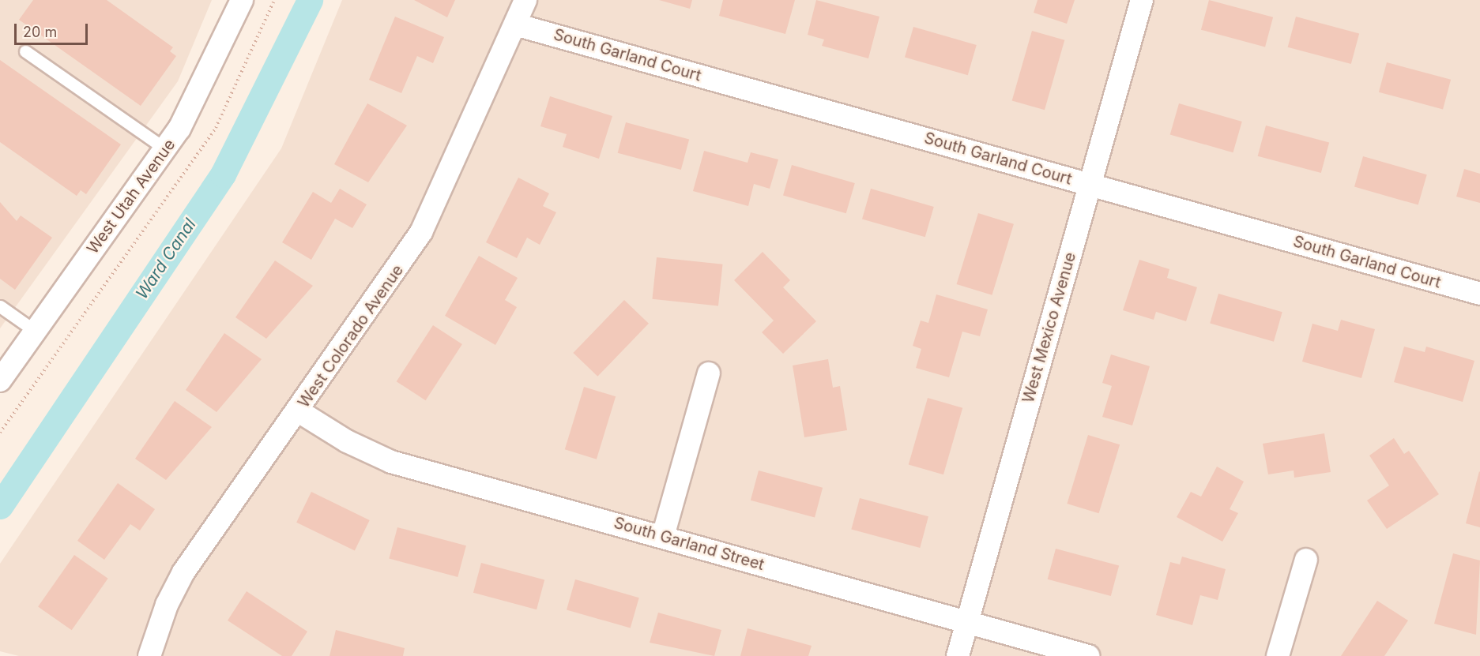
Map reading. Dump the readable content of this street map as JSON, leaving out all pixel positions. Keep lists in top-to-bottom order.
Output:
{
  "streets": {
    "street": [
      "South Garland Court",
      "West Utah Avenue",
      "West Mexico Avenue",
      "West Colorado Avenue",
      "South Garland Street"
    ]
  },
  "crossings": [
    ["South Garland Court", "West Mexico Avenue"],
    ["South Garland Court", "West Colorado Avenue"],
    ["West Mexico Avenue", "South Garland Street"],
    ["West Colorado Avenue", "South Garland Street"]
  ],
  "water": ["Ward Canal"],
  "scale_bar": "20 m"
}
